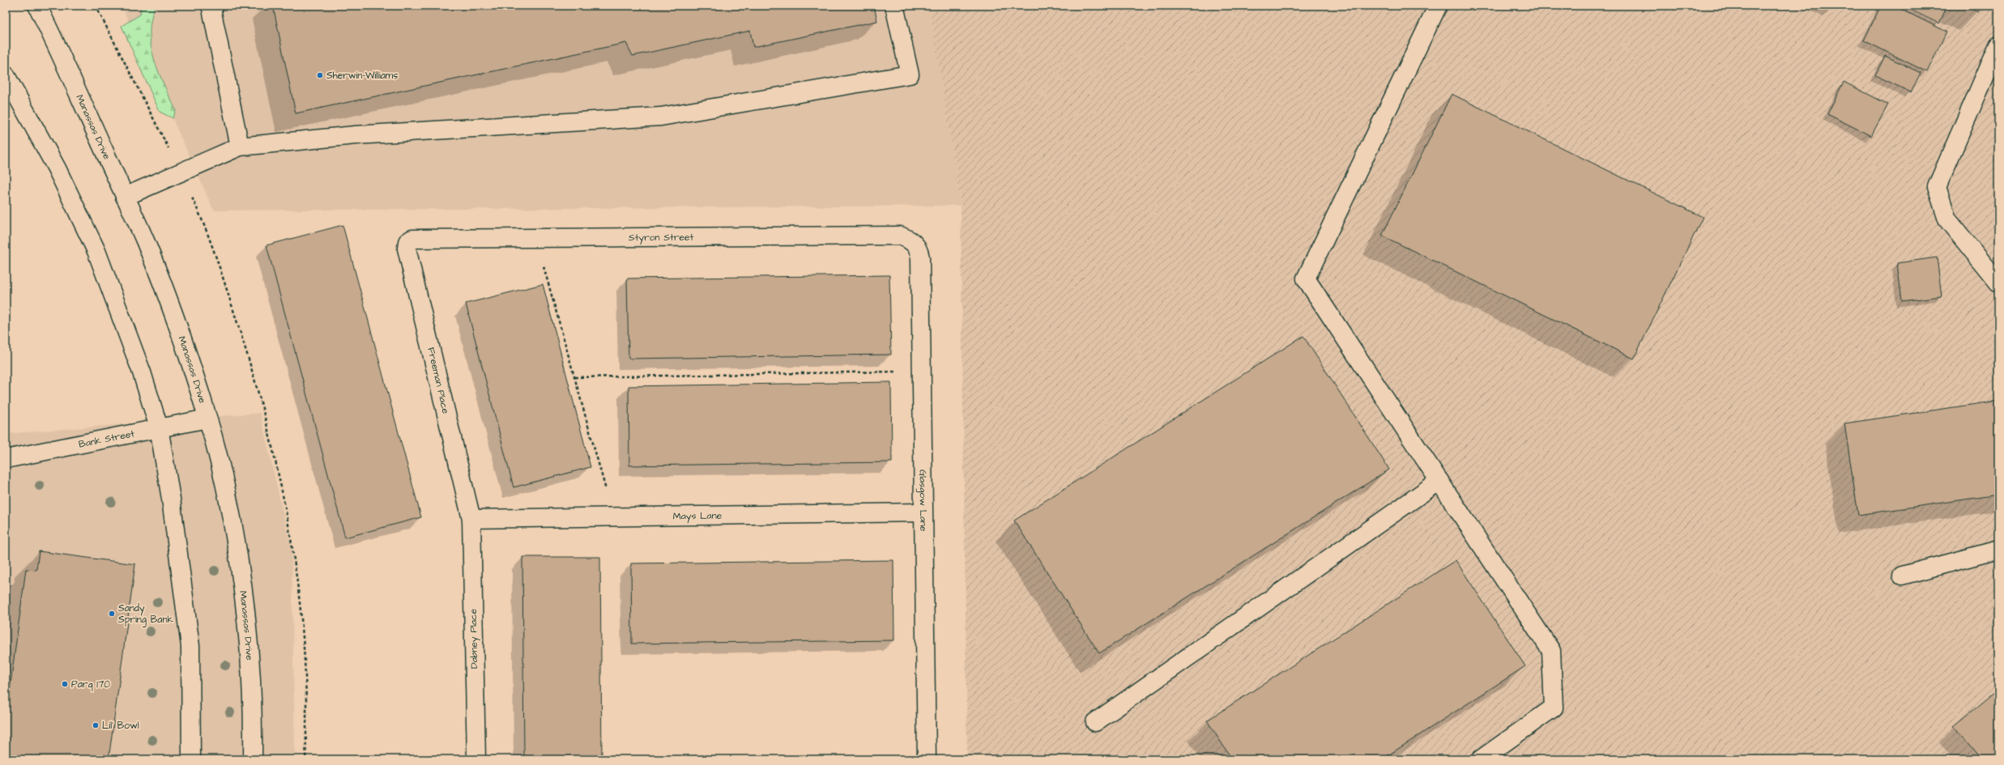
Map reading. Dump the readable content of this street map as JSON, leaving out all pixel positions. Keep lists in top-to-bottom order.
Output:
{
  "streets": {
    "street": [
      "Manassas Drive",
      "Styron Street",
      "Freeman Place",
      "Bank Street",
      "Glasgow Lane",
      "Mays Lane",
      "Dabney Place"
    ]
  },
  "crossings": [
    ["Manassas Drive", "Bank Street"],
    ["Styron Street", "Freeman Place"],
    ["Styron Street", "Glasgow Lane"],
    ["Freeman Place", "Mays Lane"],
    ["Freeman Place", "Dabney Place"],
    ["Glasgow Lane", "Mays Lane"],
    ["Mays Lane", "Dabney Place"]
  ],
  "places": [
    "Sherwin-Williams",
    "Sandy Spring Bank",
    "Parq 170",
    "Lil' Bowl"
  ]
}
